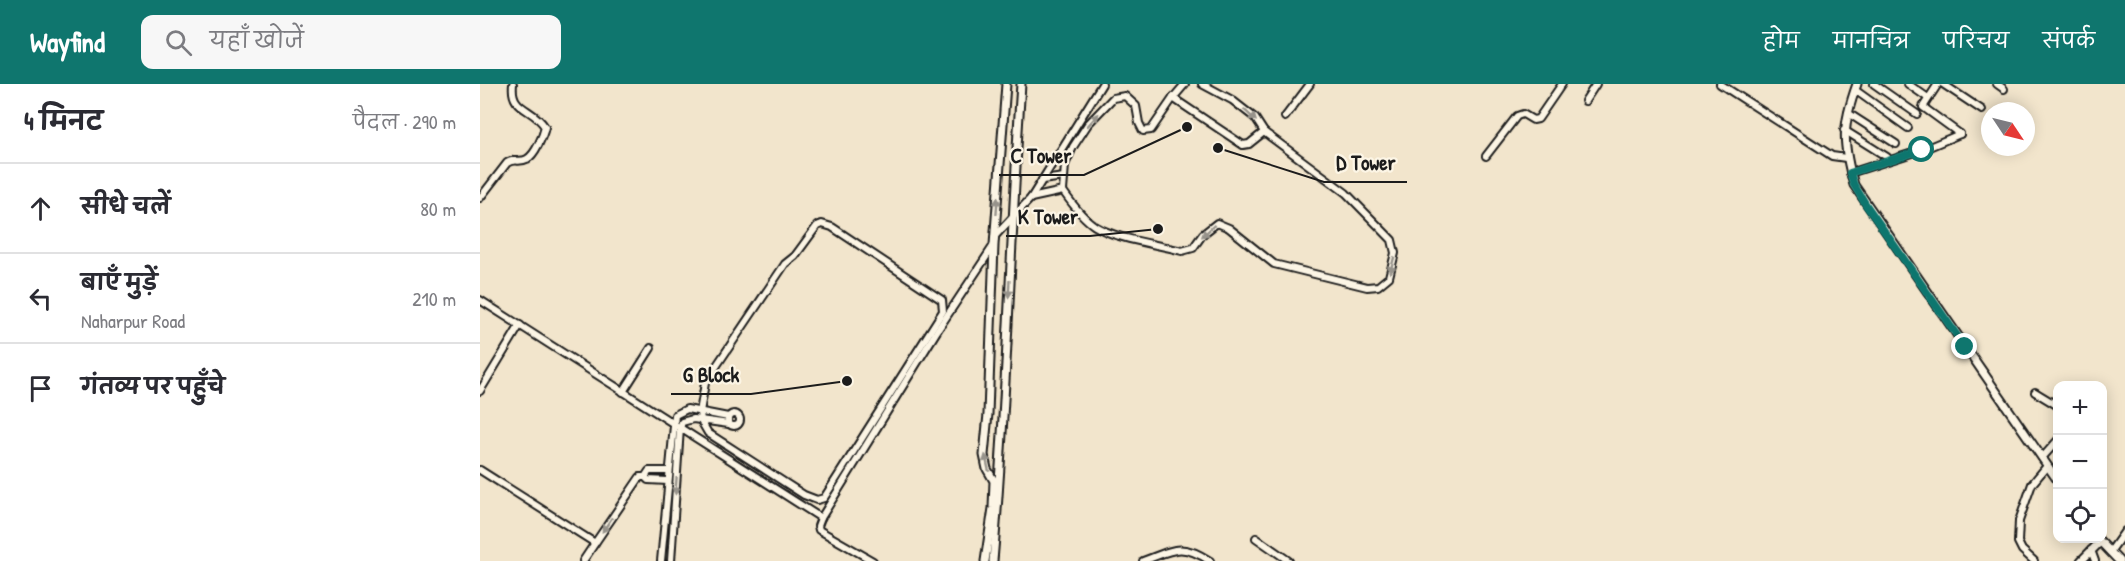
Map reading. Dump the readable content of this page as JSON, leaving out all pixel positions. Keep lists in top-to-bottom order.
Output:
{
  "places": [
    "C Tower",
    "D Tower",
    "K Tower",
    "G Block"
  ],
  "north": "bottom right",
  "page": {
    "header": "Wayfind",
    "search": "यहाँ खोजें",
    "nav": [
      "होम",
      "मानचित्र",
      "परिचय",
      "संपर्क"
    ],
    "heading": ["4 मिनट", "पैदल · 290 m"],
    "list": [
      ["सीधे चलें", "80 m"],
      ["बाएँ मुड़ें", "Naharpur Road", "210 m"],
      "गंतव्य पर पहुँचे"
    ],
    "map_buttons": ["+", "−"]
  }
}
